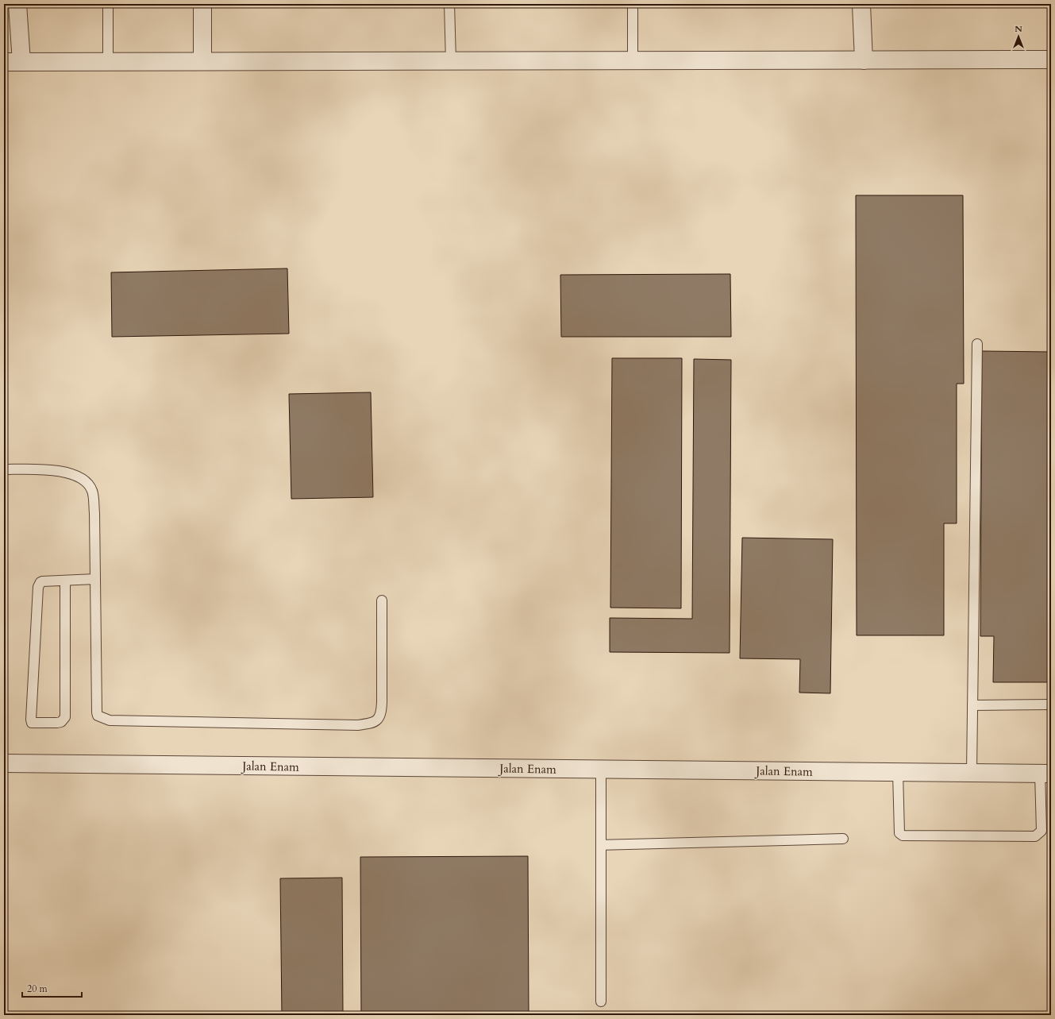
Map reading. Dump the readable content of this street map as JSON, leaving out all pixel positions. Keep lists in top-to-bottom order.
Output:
{
  "streets": {
    "street": ["Jalan Enam"]
  },
  "scale_bar": "20 m",
  "north": "top"
}
